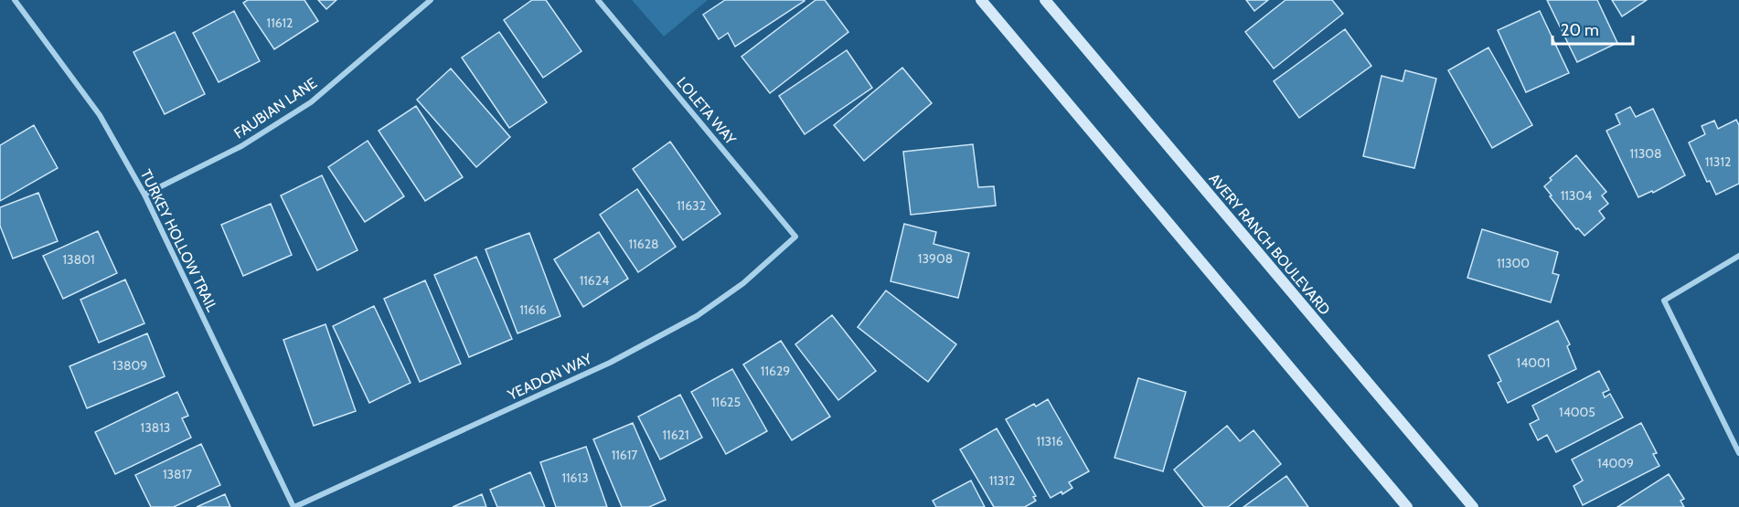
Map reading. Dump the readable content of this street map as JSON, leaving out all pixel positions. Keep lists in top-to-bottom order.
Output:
{
  "streets": {
    "main road": ["AVERY RANCH BOULEVARD"],
    "street": [
      "FAUBIAN LANE",
      "LOLETA WAY",
      "TURKEY HOLLOW TRAIL",
      "YEADON WAY"
    ]
  },
  "crossings": [
    ["FAUBIAN LANE", "TURKEY HOLLOW TRAIL"],
    ["LOLETA WAY", "YEADON WAY"],
    ["TURKEY HOLLOW TRAIL", "YEADON WAY"]
  ],
  "house_numbers": [
    "11612",
    "11308",
    "11312",
    "11304",
    "11632",
    "11628",
    "13908",
    "13801",
    "11300",
    "11624",
    "11616",
    "14001",
    "13809",
    "11629",
    "11625",
    "14005",
    "13813",
    "11621",
    "11316",
    "11617",
    "14009",
    "13817",
    "11613",
    "11312"
  ],
  "scale_bar": "20 m"
}
